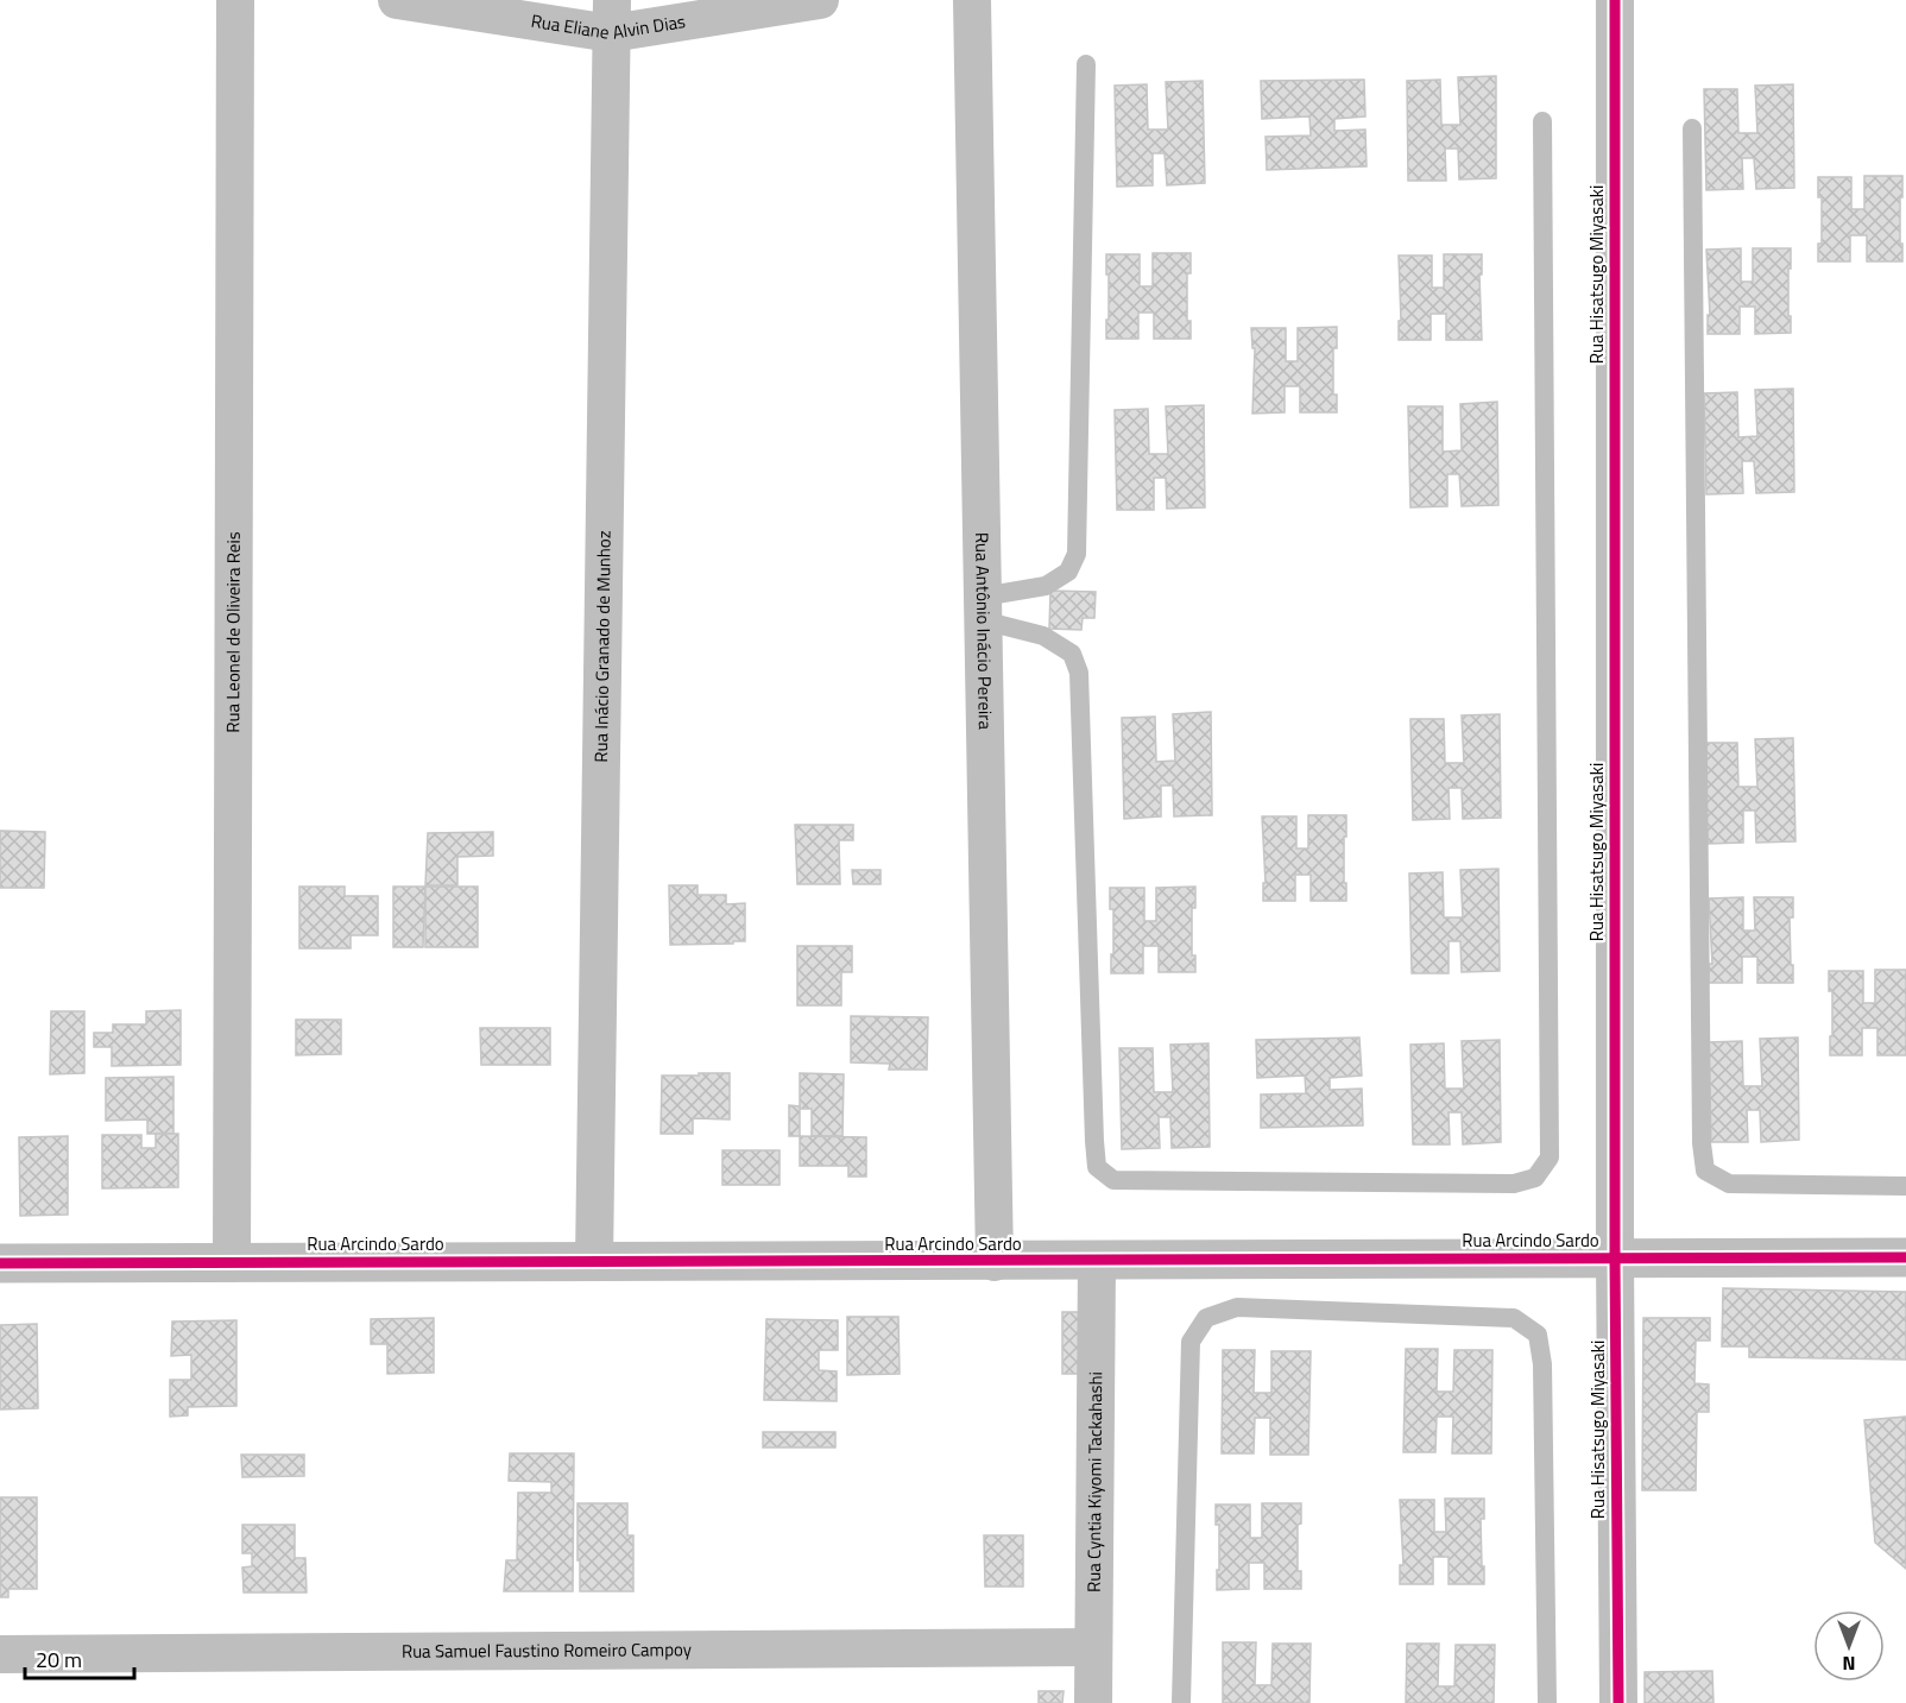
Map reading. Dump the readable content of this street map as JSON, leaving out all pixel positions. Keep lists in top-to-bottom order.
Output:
{
  "streets": {
    "street": [
      "Rua Eliane Alvin Dias",
      "Rua Hisatsugo Miyasaki",
      "Rua Leonel de Oliveira Reis",
      "Rua Antônio Inácio Pereira",
      "Rua Inácio Granado de Munhoz",
      "Rua Arcindo Sardo",
      "Rua Cyntia Kiyomi Tackahashi",
      "Rua Samuel Faustino Romeiro Campoy"
    ]
  },
  "crossings": [
    ["Rua Eliane Alvin Dias", "Rua Inácio Granado de Munhoz"],
    ["Rua Hisatsugo Miyasaki", "Rua Arcindo Sardo"],
    ["Rua Leonel de Oliveira Reis", "Rua Arcindo Sardo"],
    ["Rua Antônio Inácio Pereira", "Rua Arcindo Sardo"],
    ["Rua Inácio Granado de Munhoz", "Rua Arcindo Sardo"],
    ["Rua Arcindo Sardo", "Rua Cyntia Kiyomi Tackahashi"],
    ["Rua Cyntia Kiyomi Tackahashi", "Rua Samuel Faustino Romeiro Campoy"]
  ],
  "scale_bar": "20 m",
  "north": "bottom"
}
